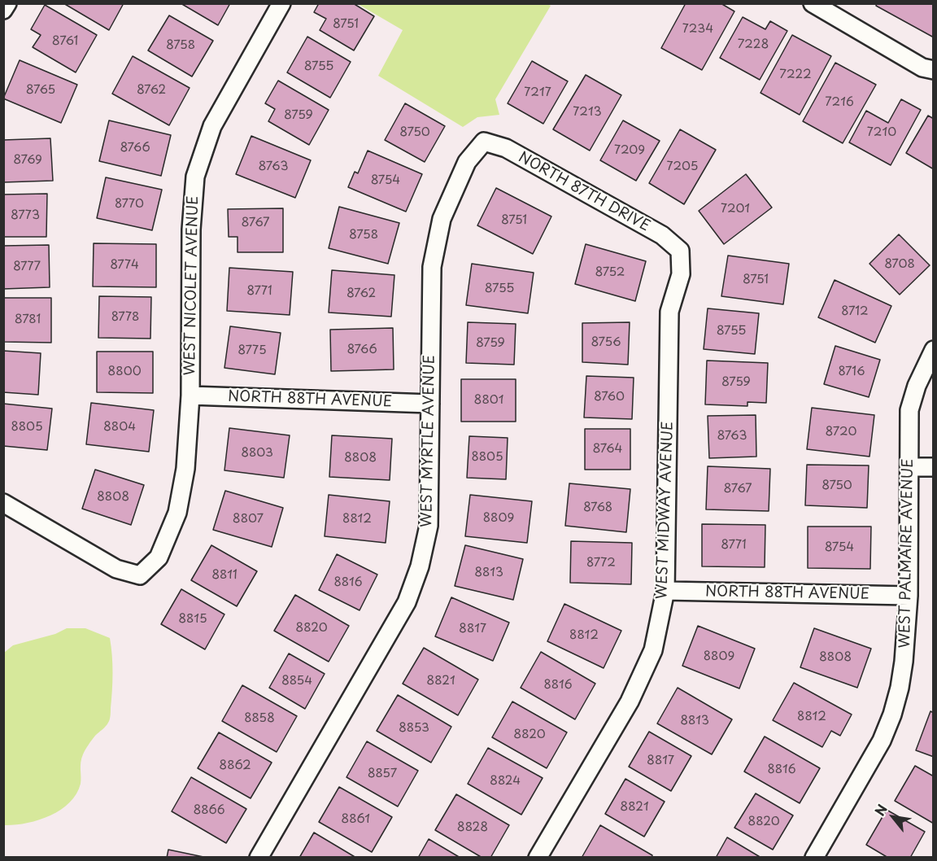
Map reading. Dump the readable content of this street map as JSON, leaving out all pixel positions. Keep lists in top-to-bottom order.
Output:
{
  "streets": {
    "street": [
      "NORTH 87TH DRIVE",
      "WEST NICOLET AVENUE",
      "NORTH 88TH AVENUE",
      "WEST MYRTLE AVENUE",
      "WEST MIDWAY AVENUE",
      "WEST PALMAIRE AVENUE"
    ]
  },
  "crossings": [
    ["NORTH 87TH DRIVE", "WEST MYRTLE AVENUE"],
    ["NORTH 87TH DRIVE", "WEST MIDWAY AVENUE"],
    ["WEST NICOLET AVENUE", "NORTH 88TH AVENUE"],
    ["NORTH 88TH AVENUE", "WEST MYRTLE AVENUE"],
    ["NORTH 88TH AVENUE", "WEST MIDWAY AVENUE"],
    ["NORTH 88TH AVENUE", "WEST PALMAIRE AVENUE"]
  ],
  "house_numbers": [
    "8751",
    "7234",
    "8761",
    "7228",
    "8758",
    "8755",
    "7222",
    "8765",
    "8762",
    "7217",
    "7216",
    "7213",
    "8759",
    "8750",
    "7210",
    "8766",
    "7209",
    "8769",
    "8763",
    "7205",
    "8754",
    "8770",
    "7201",
    "8773",
    "8751",
    "8767",
    "8758",
    "8708",
    "8774",
    "8777",
    "8752",
    "8751",
    "8755",
    "8771",
    "8762",
    "8712",
    "8778",
    "8781",
    "8755",
    "8756",
    "8759",
    "8766",
    "8775",
    "8800",
    "8716",
    "8759",
    "8760",
    "8801",
    "8805",
    "8804",
    "8720",
    "8763",
    "8764",
    "8803",
    "8805",
    "8808",
    "8750",
    "8767",
    "8808",
    "8768",
    "8809",
    "8807",
    "8812",
    "8771",
    "8754",
    "8772",
    "8813",
    "8811",
    "8816",
    "8815",
    "8820",
    "8817",
    "8812",
    "8809",
    "8808",
    "8854",
    "8821",
    "8816",
    "8812",
    "8858",
    "8813",
    "8853",
    "8820",
    "8817",
    "8862",
    "8816",
    "8857",
    "8824",
    "8821",
    "8866",
    "8861",
    "8820",
    "8828"
  ],
  "north": "top left"
}
